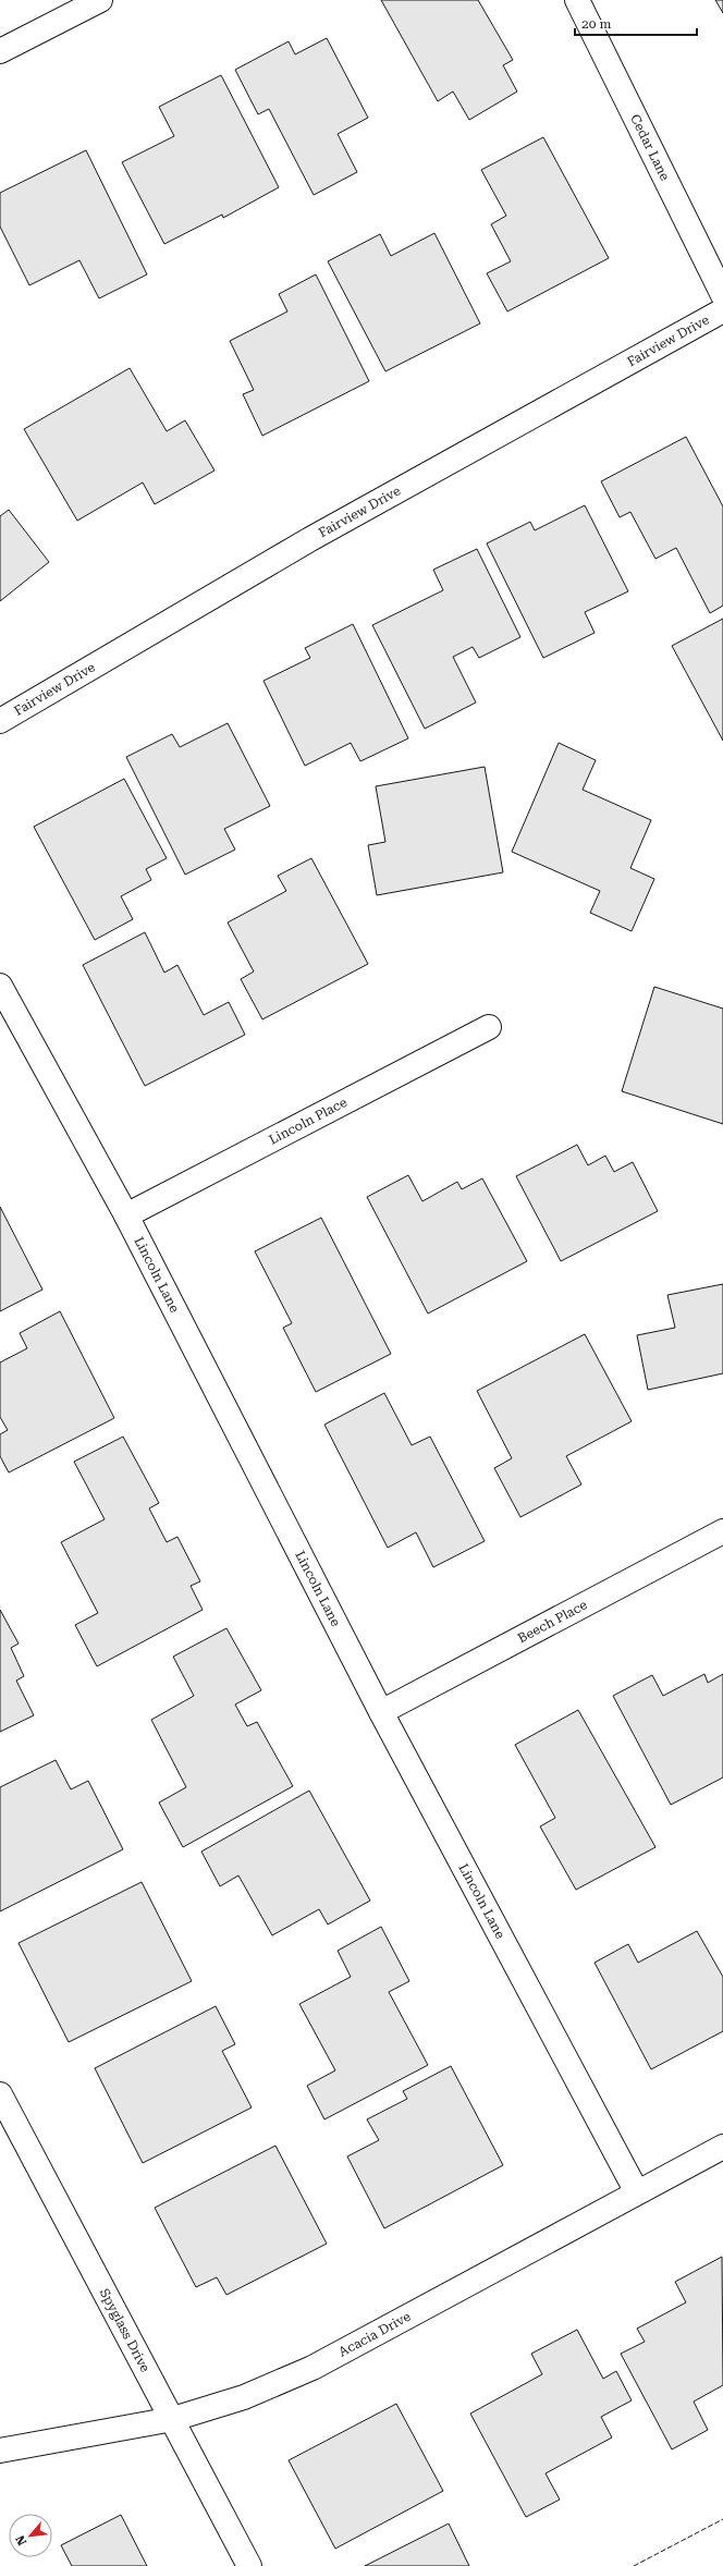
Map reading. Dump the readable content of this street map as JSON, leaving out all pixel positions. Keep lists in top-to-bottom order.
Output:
{
  "streets": {
    "street": [
      "Cedar Lane",
      "Fairview Drive",
      "Lincoln Place",
      "Lincoln Lane",
      "Beech Place",
      "Spyglass Drive",
      "Acacia Drive"
    ]
  },
  "crossings": [
    ["Lincoln Place", "Lincoln Lane"],
    ["Lincoln Lane", "Beech Place"],
    ["Lincoln Lane", "Acacia Drive"],
    ["Spyglass Drive", "Acacia Drive"]
  ],
  "scale_bar": "20 m",
  "north": "bottom left"
}
